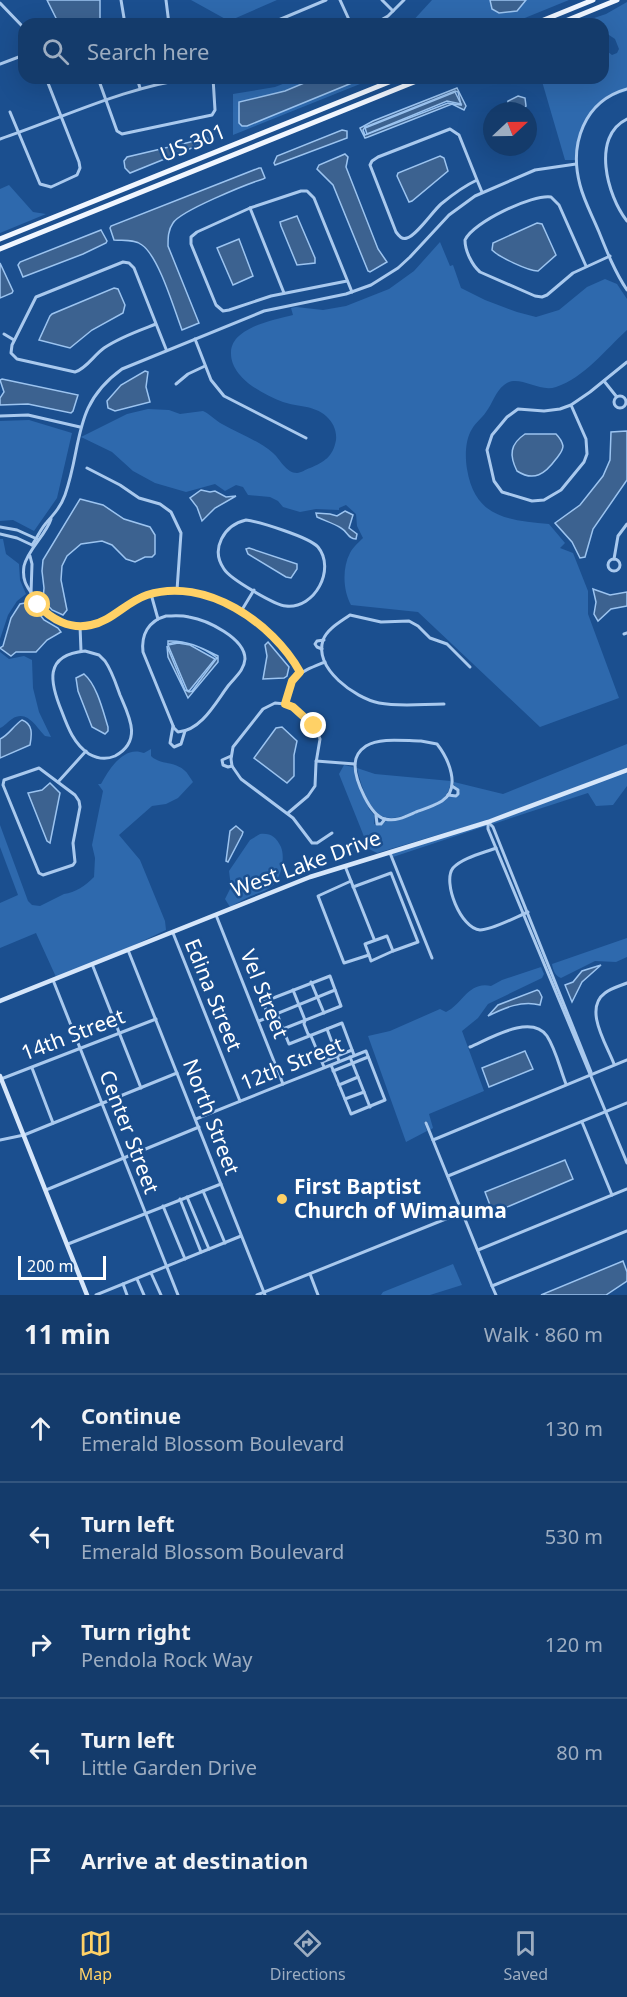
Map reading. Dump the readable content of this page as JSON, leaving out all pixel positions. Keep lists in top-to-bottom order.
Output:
{
  "streets": {
    "main road": ["US 301"],
    "street": [
      "West Lake Drive",
      "Vel Street",
      "Edina Street",
      "14th Street",
      "12th Street",
      "North Street",
      "Center Street"
    ]
  },
  "crossings": [
    ["West Lake Drive", "Vel Street"],
    ["West Lake Drive", "Edina Street"],
    ["West Lake Drive", "North Street"],
    ["West Lake Drive", "Center Street"],
    ["Vel Street", "12th Street"],
    ["Edina Street", "12th Street"],
    ["14th Street", "North Street"],
    ["14th Street", "Center Street"],
    ["12th Street", "North Street"]
  ],
  "places": ["First Baptist Church of Wimauma"],
  "scale_bar": "200 m",
  "north": "right",
  "page": {
    "search": "Search here",
    "scale": "200 m",
    "heading": ["11 min", "Walk · 860 m"],
    "list": [
      ["Continue", "Emerald Blossom Boulevard", "130 m"],
      ["Turn left", "Emerald Blossom Boulevard", "530 m"],
      ["Turn right", "Pendola Rock Way", "120 m"],
      ["Turn left", "Little Garden Drive", "80 m"],
      "Arrive at destination"
    ],
    "nav": ["Map", "Directions", "Saved"]
  }
}
